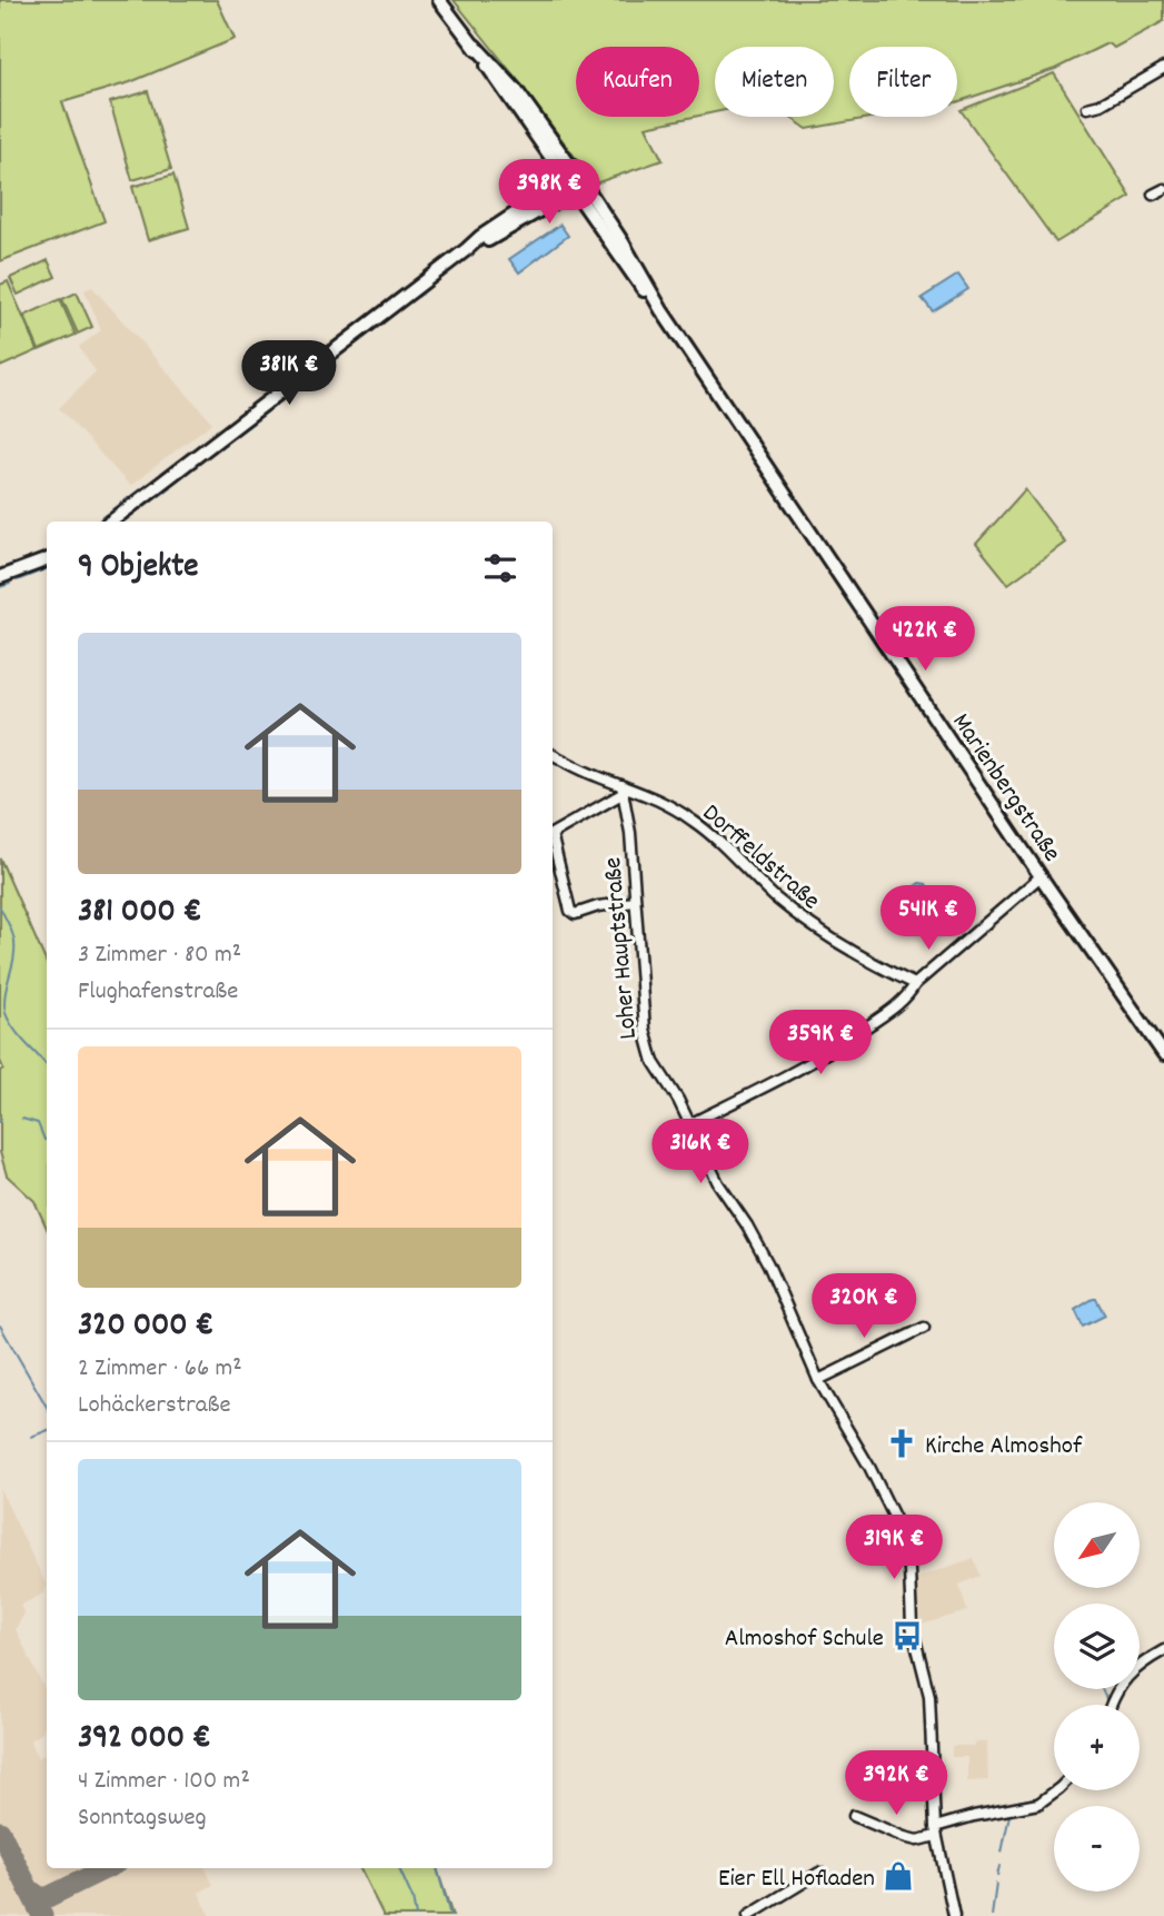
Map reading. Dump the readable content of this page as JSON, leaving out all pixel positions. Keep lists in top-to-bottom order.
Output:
{
  "streets": {
    "main road": ["Marienbergstraße"],
    "street": ["Dorffeldstraße", "Loher Hauptstraße"]
  },
  "crossings": [
    ["Dorffeldstraße", "Loher Hauptstraße"]
  ],
  "places": {
    "church": ["Kirche Almoshof"],
    "bus stop": ["Almoshof Schule"],
    "shop": ["Eier Ell Hofladen"]
  },
  "north": "bottom left",
  "page": {
    "chip": ["Kaufen", "Mieten", "Filter"],
    "price": [
      "398K €",
      "381K €",
      "422K €",
      "541K €",
      "359K €",
      "316K €",
      "320K €",
      "319K €",
      "392K €"
    ],
    "heading": "9 Objekte",
    "list": [
      {
        "name": "381 000 €",
        "note": "3 Zimmer · 80 m² · Flughafenstraße"
      },
      {
        "name": "320 000 €",
        "note": "2 Zimmer · 66 m² · Lohäckerstraße"
      },
      {
        "name": "392 000 €",
        "note": "4 Zimmer · 100 m² · Sonntagsweg"
      }
    ],
    "map_buttons": ["+", "−"]
  }
}
